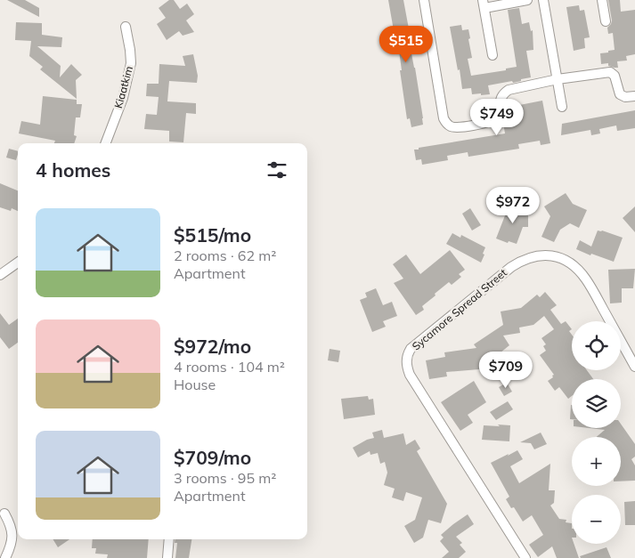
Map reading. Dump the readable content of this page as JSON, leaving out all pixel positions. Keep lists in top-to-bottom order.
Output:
{
  "streets": {
    "street": ["Kiaatkim", "Sycamore Spread Street"]
  },
  "page": {
    "price": [
      "$515",
      "$749",
      "$972",
      "$709"
    ],
    "heading": "4 homes",
    "list": [
      {
        "name": "$515/mo",
        "note": "2 rooms · 62 m² · Apartment"
      },
      {
        "name": "$972/mo",
        "note": "4 rooms · 104 m² · House"
      },
      {
        "name": "$709/mo",
        "note": "3 rooms · 95 m² · Apartment"
      }
    ],
    "map_buttons": ["+", "−"]
  }
}
